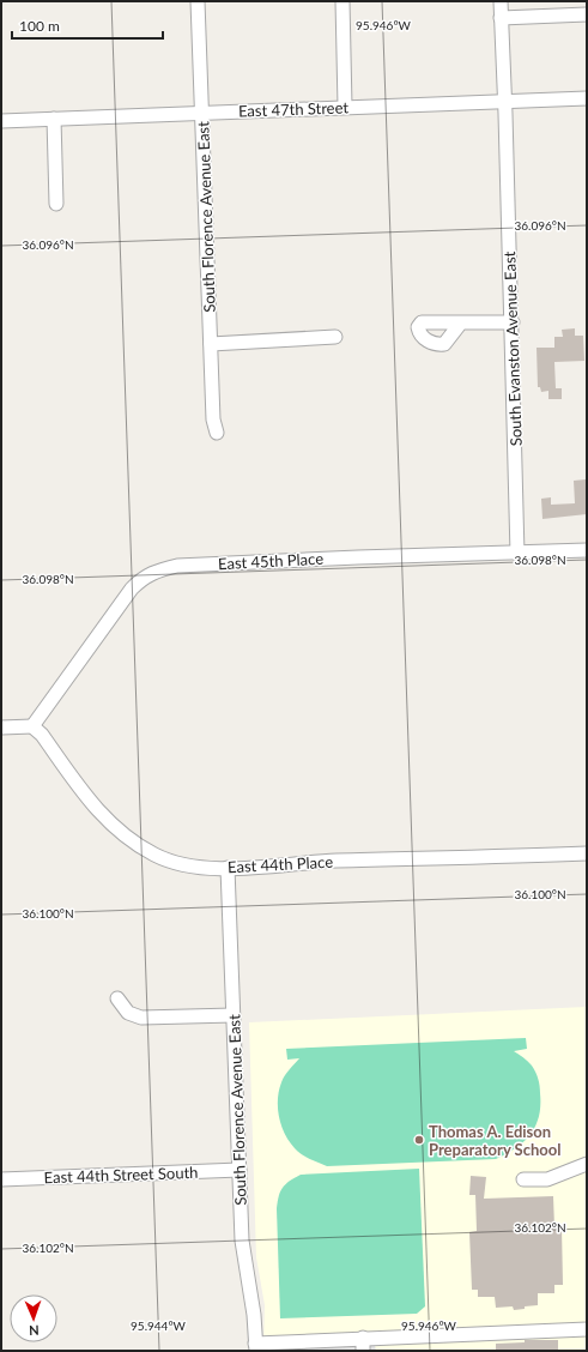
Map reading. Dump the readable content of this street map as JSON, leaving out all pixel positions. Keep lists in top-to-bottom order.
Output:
{
  "streets": {
    "street": [
      "East 47th Street",
      "South Florence Avenue East",
      "South Evanston Avenue East",
      "East 45th Place",
      "East 44th Place",
      "East 44th Street South"
    ]
  },
  "crossings": [
    ["East 47th Street", "South Florence Avenue East"],
    ["East 47th Street", "South Evanston Avenue East"],
    ["South Florence Avenue East", "East 44th Place"],
    ["South Florence Avenue East", "East 44th Street South"],
    ["South Evanston Avenue East", "East 45th Place"],
    ["East 45th Place", "East 44th Place"]
  ],
  "places": ["Thomas A. Edison Preparatory School"],
  "scale_bar": "100 m",
  "north": "bottom",
  "coordinates": [
    "95.946°W",
    "36.096°N",
    "36.098°N",
    "36.100°N",
    "36.102°N",
    "95.944°W"
  ]
}
